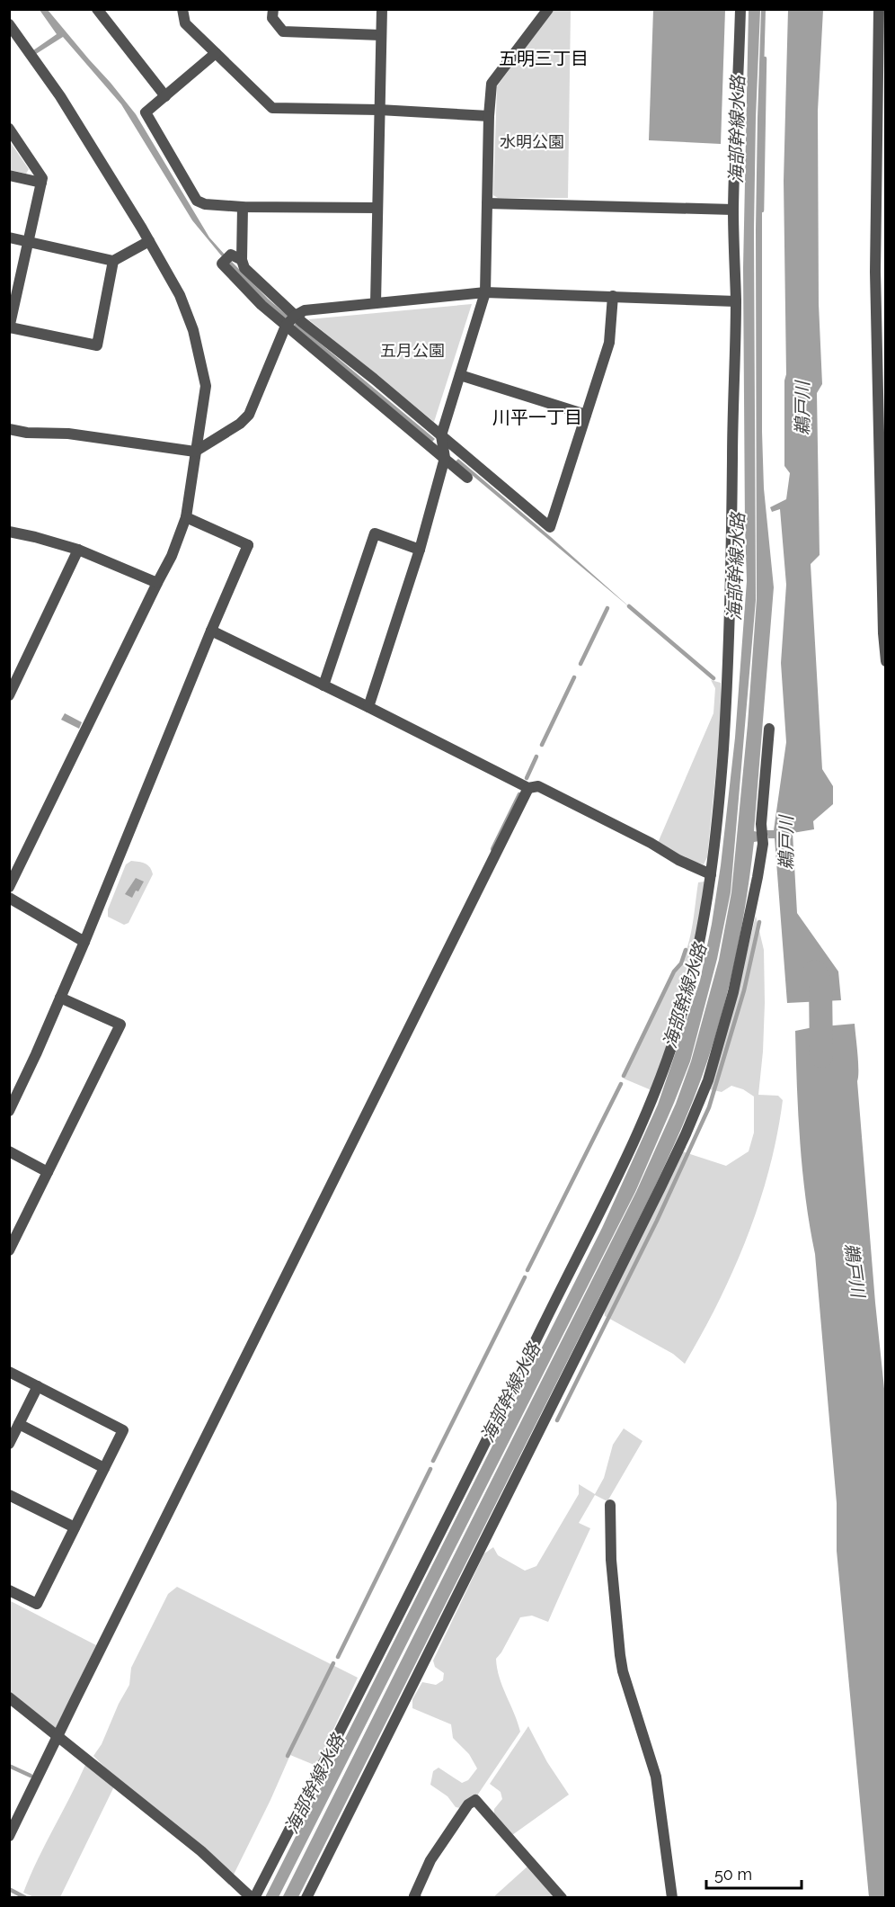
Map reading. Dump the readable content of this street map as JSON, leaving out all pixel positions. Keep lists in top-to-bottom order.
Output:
{
  "districts": ["五明三丁目", "川平一丁目"],
  "water": ["海部幹線水路", "鵜戸川"],
  "parks": ["水明公園", "五月公園"],
  "scale_bar": "50 m"
}
